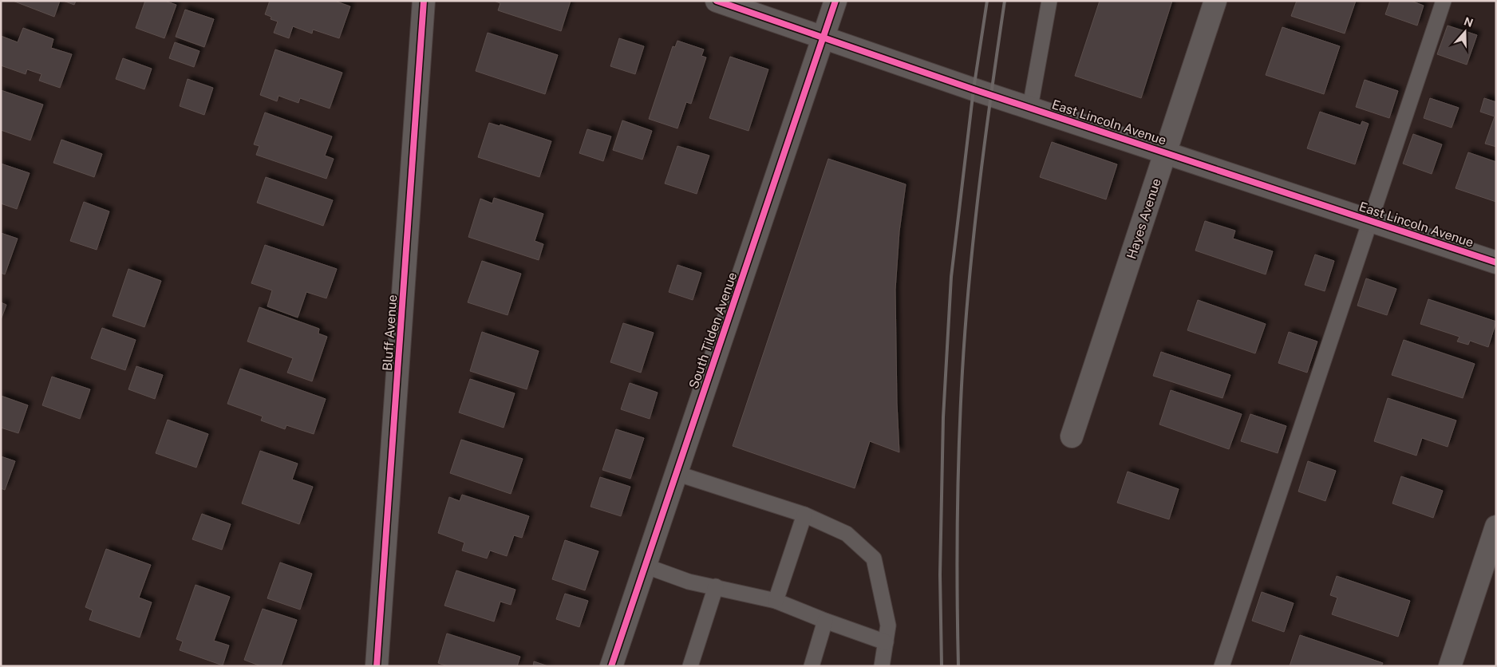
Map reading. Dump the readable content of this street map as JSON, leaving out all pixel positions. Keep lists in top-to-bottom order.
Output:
{
  "streets": {
    "street": [
      "East Lincoln Avenue",
      "Hayes Avenue",
      "South Tilden Avenue",
      "Bluff Avenue"
    ]
  },
  "crossings": [
    ["East Lincoln Avenue", "Hayes Avenue"],
    ["East Lincoln Avenue", "South Tilden Avenue"]
  ],
  "north": "top"
}
